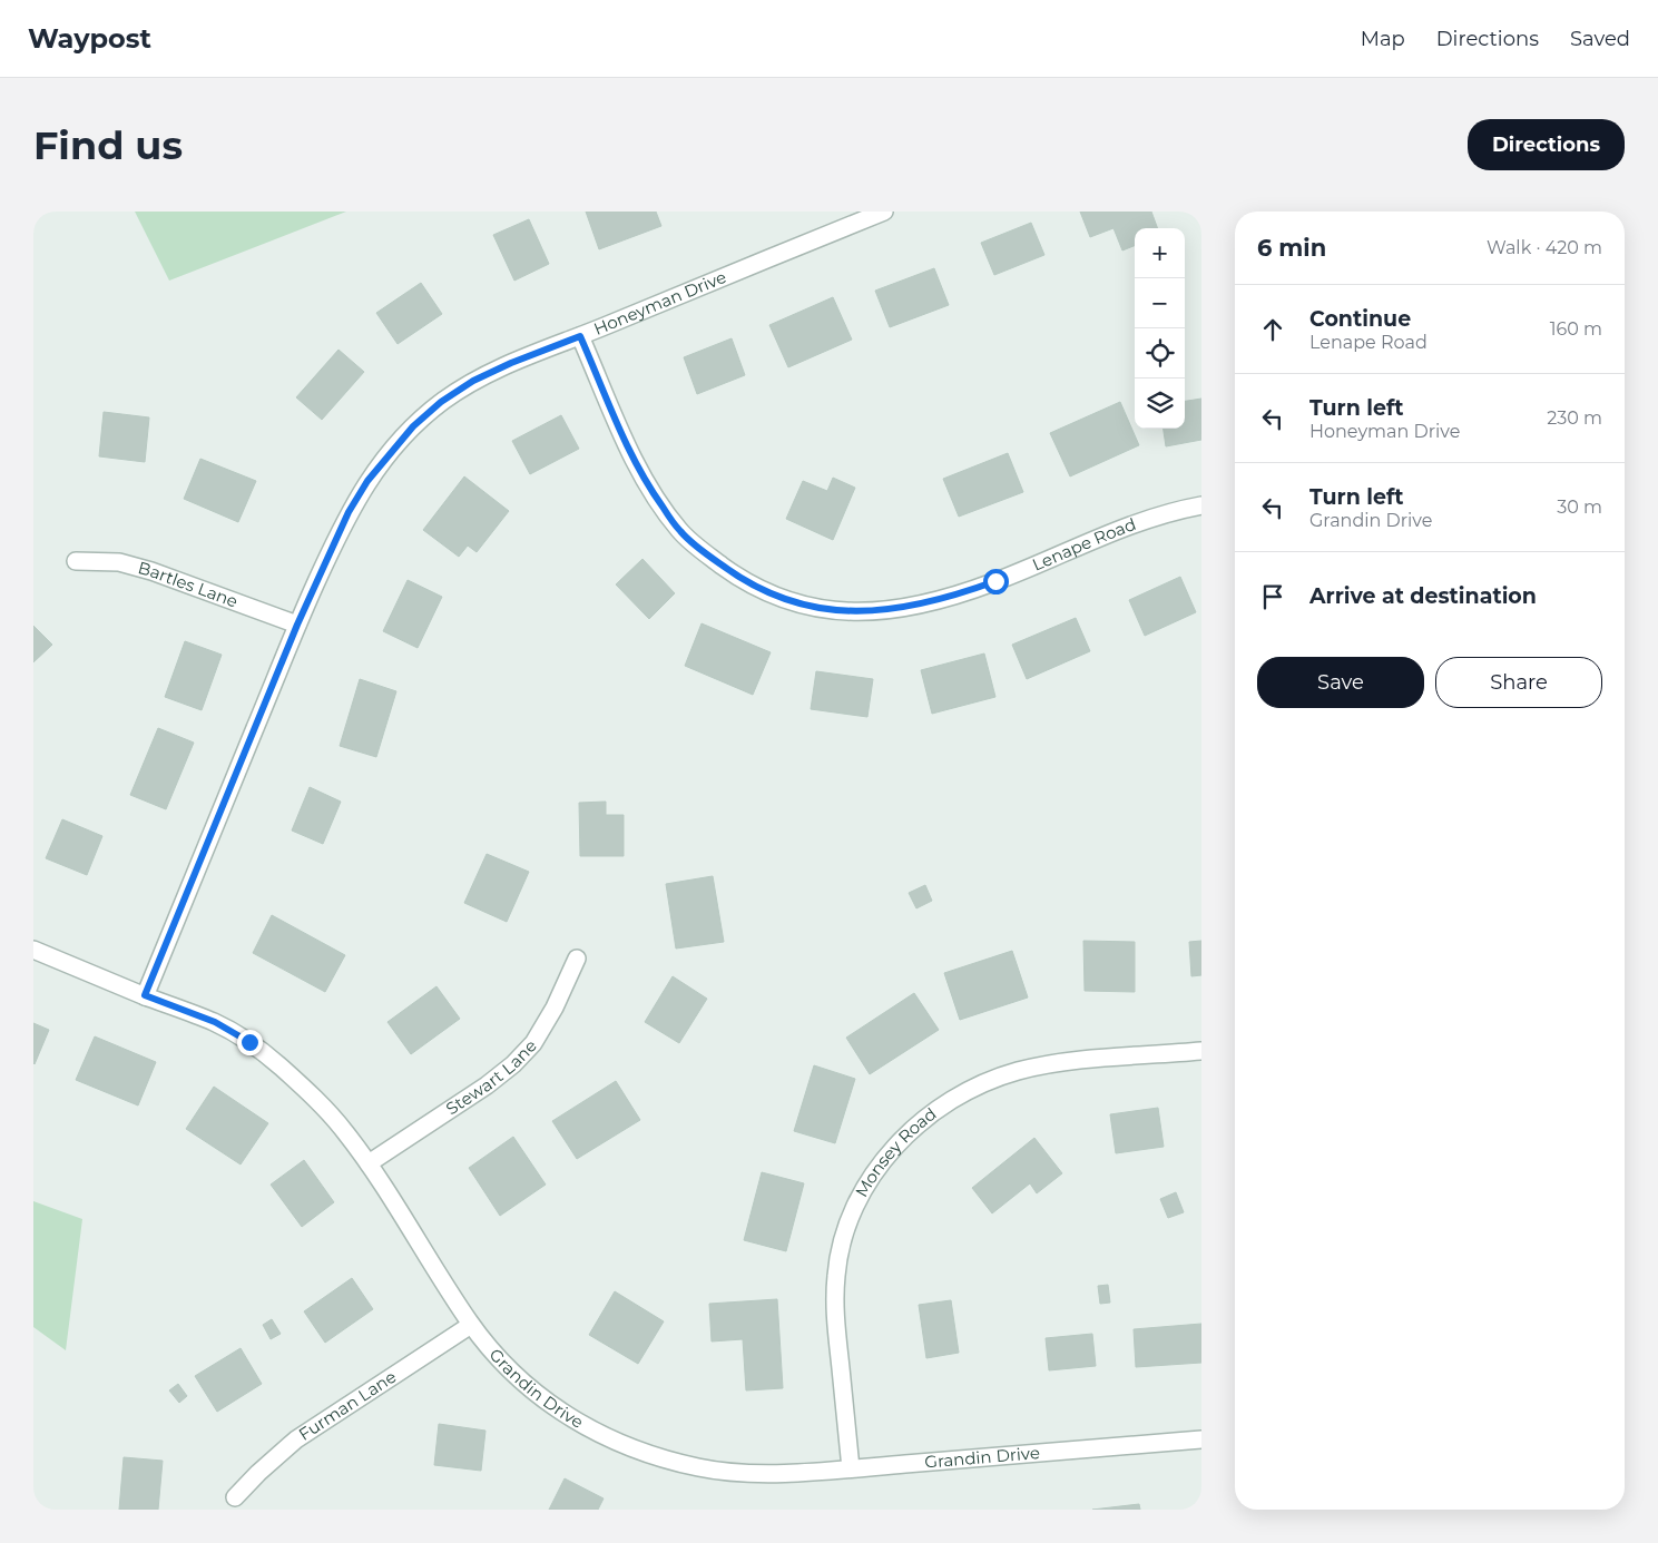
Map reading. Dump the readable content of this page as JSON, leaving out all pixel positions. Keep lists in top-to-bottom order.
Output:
{
  "streets": {
    "street": [
      "Honeyman Drive",
      "Lenape Road",
      "Bartles Lane",
      "Stewart Lane",
      "Monsey Road",
      "Grandin Drive",
      "Furman Lane"
    ]
  },
  "crossings": [
    ["Honeyman Drive", "Lenape Road"],
    ["Honeyman Drive", "Bartles Lane"],
    ["Honeyman Drive", "Grandin Drive"],
    ["Stewart Lane", "Grandin Drive"],
    ["Monsey Road", "Grandin Drive"],
    ["Grandin Drive", "Furman Lane"]
  ],
  "page": {
    "header": "Waypost",
    "nav": ["Map", "Directions", "Saved"],
    "buttons": [
      "Directions",
      ["Save", "Share"]
    ],
    "title": "Find us",
    "heading": ["6 min", "Walk · 420 m"],
    "map_buttons": ["+", "−"],
    "list": [
      ["Continue", "Lenape Road", "160 m"],
      ["Turn left", "Honeyman Drive", "230 m"],
      ["Turn left", "Grandin Drive", "30 m"],
      "Arrive at destination"
    ]
  }
}
